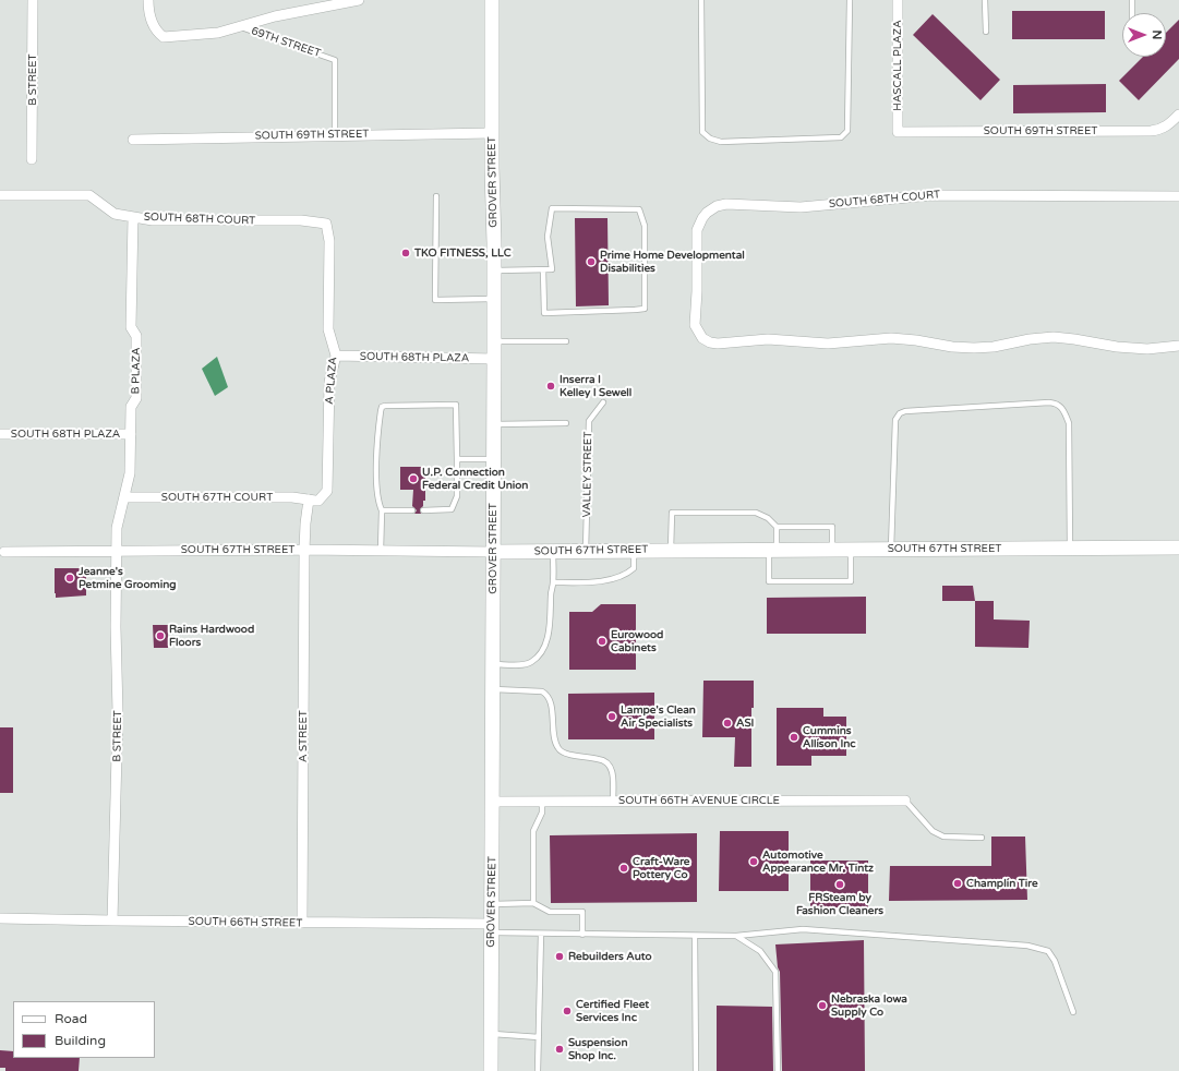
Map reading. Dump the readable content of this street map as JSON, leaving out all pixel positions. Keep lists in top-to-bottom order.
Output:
{
  "streets": {
    "main road": ["GROVER STREET", "SOUTH 67TH STREET"],
    "street": [
      "HASCALL PLAZA",
      "B STREET",
      "SOUTH 69TH STREET",
      "SOUTH 68TH COURT",
      "SOUTH 68TH PLAZA",
      "B PLAZA",
      "A PLAZA",
      "SOUTH 67TH COURT",
      "A STREET",
      "SOUTH 66TH AVENUE CIRCLE",
      "SOUTH 66TH STREET"
    ],
    "lane": ["69TH STREET", "VALLEY STREET"]
  },
  "crossings": [
    ["69TH STREET", "SOUTH 69TH STREET"],
    ["HASCALL PLAZA", "SOUTH 69TH STREET"],
    ["B STREET", "B PLAZA"],
    ["B STREET", "SOUTH 67TH STREET"],
    ["B STREET", "SOUTH 66TH STREET"],
    ["SOUTH 69TH STREET", "GROVER STREET"],
    ["GROVER STREET", "SOUTH 68TH PLAZA"],
    ["GROVER STREET", "SOUTH 67TH STREET"],
    ["GROVER STREET", "SOUTH 66TH AVENUE CIRCLE"],
    ["GROVER STREET", "SOUTH 66TH STREET"],
    ["SOUTH 68TH COURT", "B PLAZA"],
    ["SOUTH 68TH COURT", "A PLAZA"],
    ["SOUTH 68TH PLAZA", "B PLAZA"],
    ["SOUTH 68TH PLAZA", "A PLAZA"],
    ["B PLAZA", "SOUTH 67TH COURT"],
    ["B PLAZA", "SOUTH 67TH STREET"],
    ["A PLAZA", "SOUTH 67TH COURT"],
    ["VALLEY STREET", "SOUTH 67TH STREET"],
    ["SOUTH 67TH STREET", "A STREET"],
    ["A STREET", "SOUTH 66TH STREET"]
  ],
  "places": [
    "TKO FITNESS, LLC",
    "Prime Home Developmental Disabilities",
    "Inserra l Kelley l Sewell",
    "U.P. Connection Federal Credit Union",
    "Jeanne's Petmine Grooming",
    "Rains Hardwood Floors",
    "Eurowood Cabinets",
    "Lampe's Clean Air Specialists",
    "ASI",
    "Cummins Allison Inc",
    "Automotive Appearance Mr. Tintz",
    "Craft-Ware Pottery Co",
    "Champlin Tire",
    "FRSteam by Fashion Cleaners",
    "Rebuilders Auto",
    "Nebraska Iowa Supply Co",
    "Certified Fleet Services Inc",
    "Suspension Shop Inc."
  ],
  "legend": ["Road", "Building"],
  "north": "right"
}
